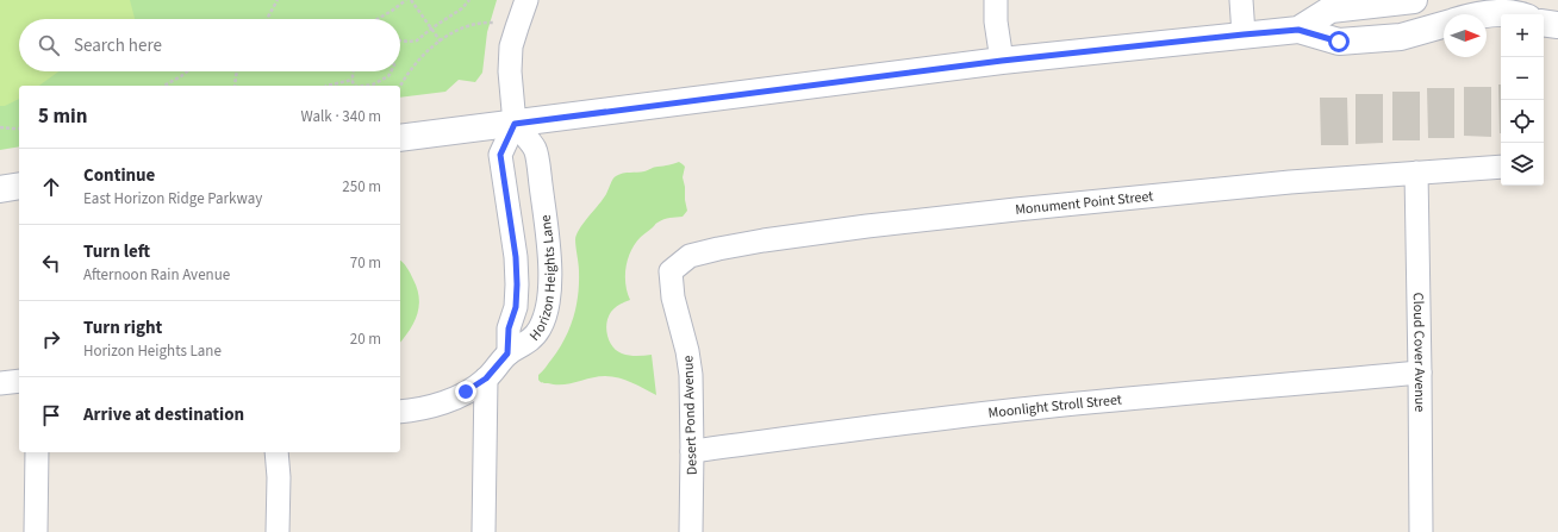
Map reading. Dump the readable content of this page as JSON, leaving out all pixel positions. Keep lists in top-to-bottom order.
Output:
{
  "streets": {
    "street": [
      "Monument Point Street",
      "Horizon Heights Lane",
      "Cloud Cover Avenue",
      "Moonlight Stroll Street",
      "Desert Pond Avenue"
    ]
  },
  "crossings": [
    ["Monument Point Street", "Cloud Cover Avenue"],
    ["Monument Point Street", "Desert Pond Avenue"],
    ["Cloud Cover Avenue", "Moonlight Stroll Street"],
    ["Moonlight Stroll Street", "Desert Pond Avenue"]
  ],
  "north": "right",
  "page": {
    "map_buttons": ["+", "−"],
    "search": "Search here",
    "heading": ["5 min", "Walk · 340 m"],
    "list": [
      ["Continue", "East Horizon Ridge Parkway", "250 m"],
      ["Turn left", "Afternoon Rain Avenue", "70 m"],
      ["Turn right", "Horizon Heights Lane", "20 m"],
      "Arrive at destination"
    ]
  }
}
